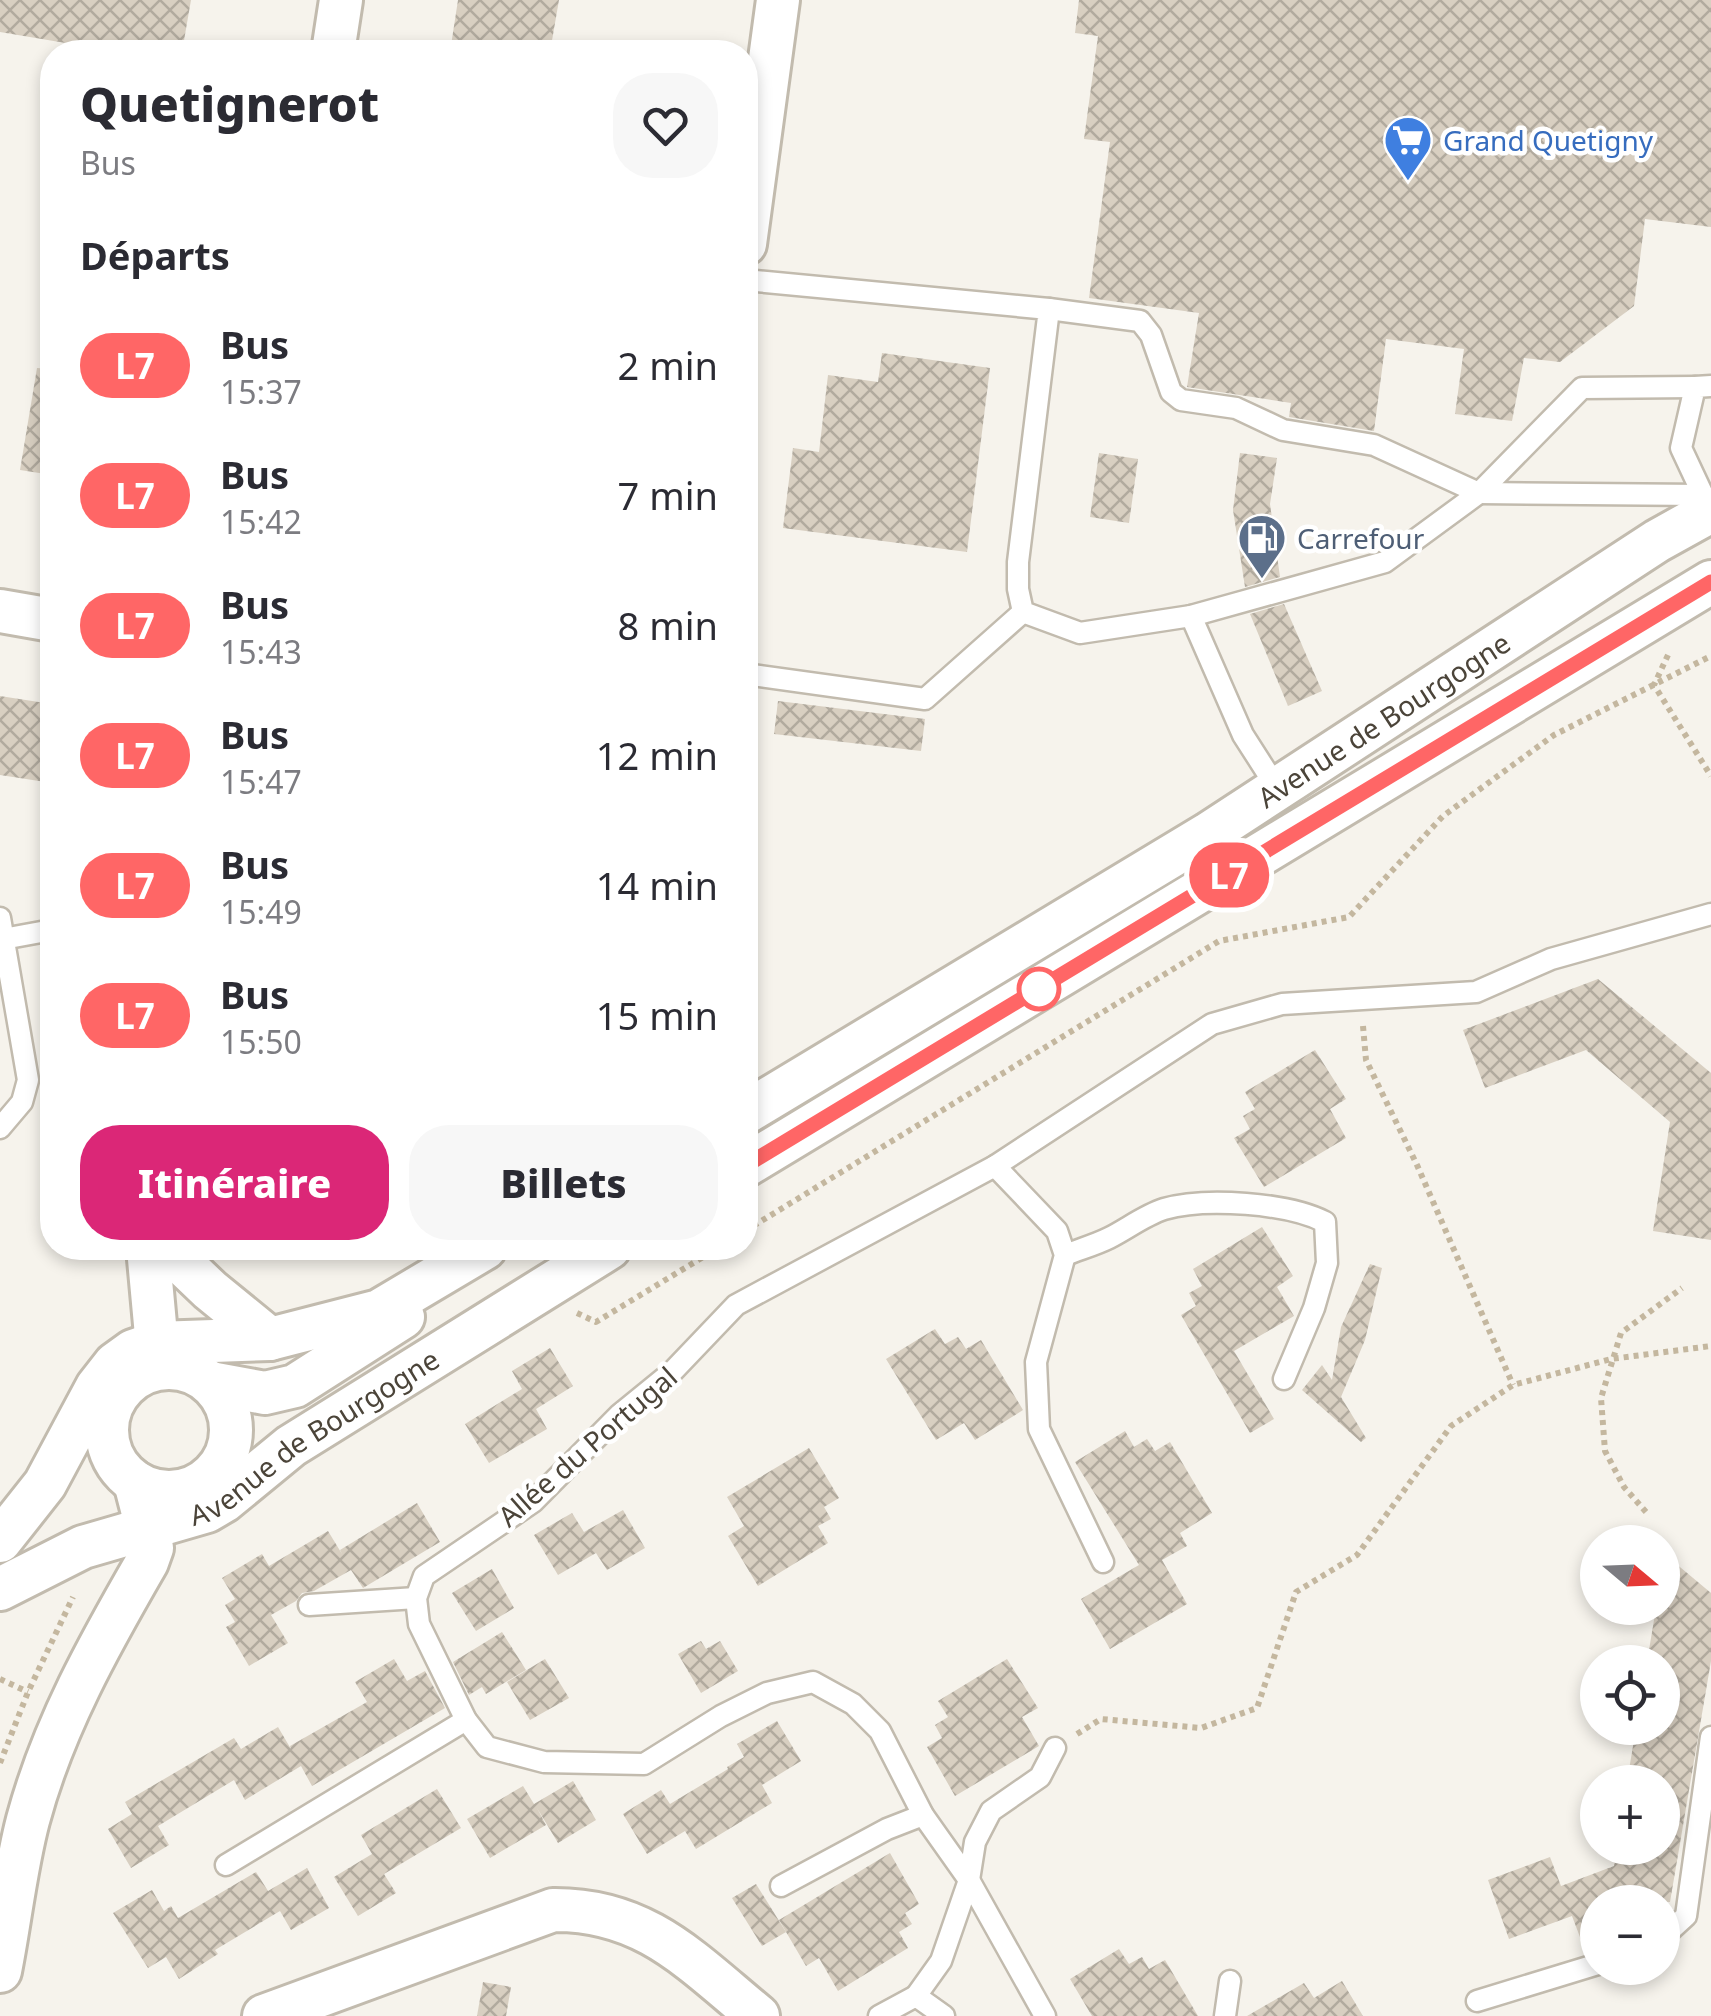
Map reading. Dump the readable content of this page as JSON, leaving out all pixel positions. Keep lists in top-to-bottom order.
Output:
{
  "streets": {
    "street": ["Avenue de Bourgogne"],
    "lane": ["Allée du Portugal"]
  },
  "places": {
    "supermarket": ["Grand Quetigny"],
    "fuel station": ["Carrefour"]
  },
  "lines": ["bus line L7"],
  "north": "right",
  "page": {
    "on_map": "L7",
    "heading": [
      ["Quetignerot", "Bus"],
      "Départs"
    ],
    "list": [
      {
        "mark": "L7",
        "name": "Bus",
        "note": "15:37",
        "value": "2 min"
      },
      {
        "mark": "L7",
        "name": "Bus",
        "note": "15:42",
        "value": "7 min"
      },
      {
        "mark": "L7",
        "name": "Bus",
        "note": "15:43",
        "value": "8 min"
      },
      {
        "mark": "L7",
        "name": "Bus",
        "note": "15:47",
        "value": "12 min"
      },
      {
        "mark": "L7",
        "name": "Bus",
        "note": "15:49",
        "value": "14 min"
      },
      {
        "mark": "L7",
        "name": "Bus",
        "note": "15:50",
        "value": "15 min"
      }
    ],
    "buttons": ["Itinéraire", "Billets"],
    "map_buttons": ["+", "−"]
  }
}
